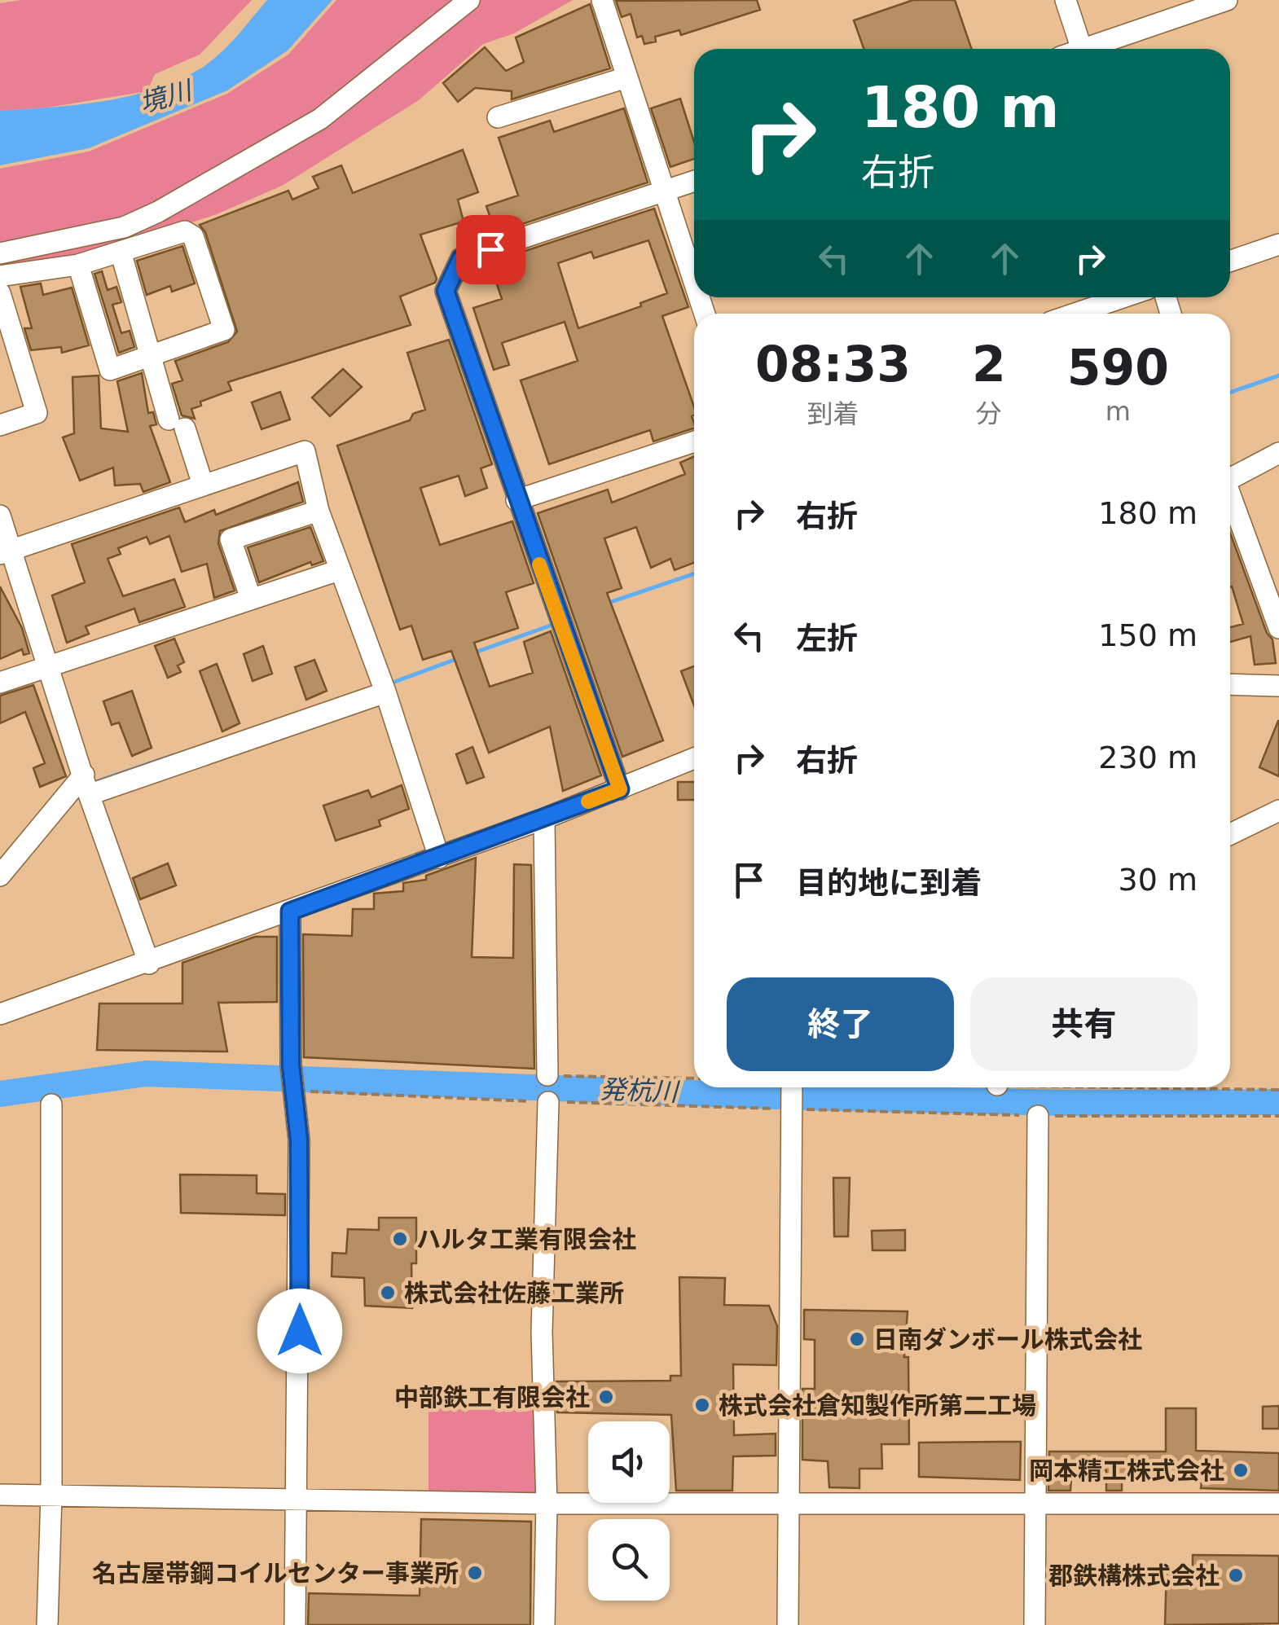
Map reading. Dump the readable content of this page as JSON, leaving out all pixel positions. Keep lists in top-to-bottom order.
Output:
{
  "water": ["境川", "発杭川"],
  "places": [
    "ハルタ工業有限会社",
    "株式会社佐藤工業所",
    "日南ダンボール株式会社",
    "中部鉄工有限会社",
    "株式会社倉知製作所第二工場",
    "岡本精工株式会社",
    "名古屋帯鋼コイルセンター事業所",
    "郡鉄構株式会社"
  ],
  "page": {
    "turn": ["180 m", "右折"],
    "eta": [
      "08:33",
      "到着",
      "2",
      "分",
      "590",
      "m"
    ],
    "list": [
      {
        "name": "右折",
        "value": "180 m"
      },
      {
        "name": "左折",
        "value": "150 m"
      },
      {
        "name": "右折",
        "value": "230 m"
      },
      {
        "name": "目的地に到着",
        "value": "30 m"
      }
    ],
    "buttons": ["終了", "共有"]
  }
}
